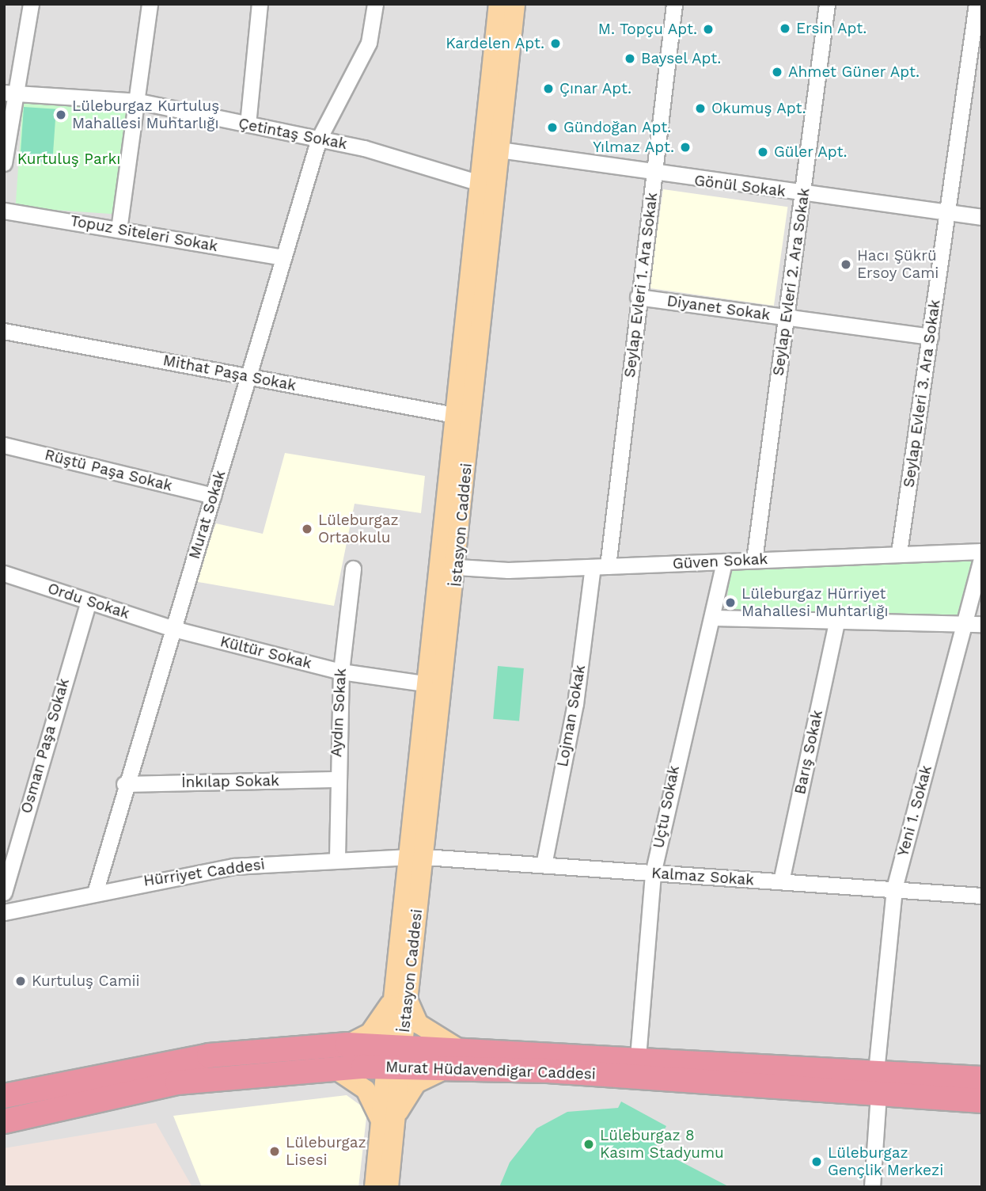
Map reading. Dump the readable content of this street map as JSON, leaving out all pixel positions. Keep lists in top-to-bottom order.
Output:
{
  "streets": {
    "highway": ["Murat Hüdavendigar Caddesi"],
    "main road": ["İstasyon Caddesi"],
    "street": [
      "Çetintaş Sokak",
      "Gönül Sokak",
      "Topuz Siteleri Sokak",
      "Seylap Evleri 2. Ara Sokak",
      "Seylap Evleri 1. Ara Sokak",
      "Diyanet Sokak",
      "Mithat Paşa Sokak",
      "Seylap Evleri 3. Ara Sokak",
      "Rüştü Paşa Sokak",
      "Murat Sokak",
      "Güven Sokak",
      "Ordu Sokak",
      "Kültür Sokak",
      "Aydın Sokak",
      "Lojman Sokak",
      "Osman Paşa Sokak",
      "Barış Sokak",
      "İnkılap Sokak",
      "Uçtu Sokak",
      "Yeni 1. Sokak",
      "Hürriyet Caddesi",
      "Kalmaz Sokak"
    ]
  },
  "crossings": [
    ["Çetintaş Sokak", "Murat Sokak"],
    ["Çetintaş Sokak", "İstasyon Caddesi"],
    ["Gönül Sokak", "Seylap Evleri 2. Ara Sokak"],
    ["Gönül Sokak", "Seylap Evleri 1. Ara Sokak"],
    ["Gönül Sokak", "Seylap Evleri 3. Ara Sokak"],
    ["Gönül Sokak", "İstasyon Caddesi"],
    ["Topuz Siteleri Sokak", "Murat Sokak"],
    ["Seylap Evleri 2. Ara Sokak", "Diyanet Sokak"],
    ["Seylap Evleri 2. Ara Sokak", "Güven Sokak"],
    ["Seylap Evleri 1. Ara Sokak", "Diyanet Sokak"],
    ["Seylap Evleri 1. Ara Sokak", "Güven Sokak"],
    ["Seylap Evleri 1. Ara Sokak", "Lojman Sokak"],
    ["Diyanet Sokak", "Seylap Evleri 3. Ara Sokak"],
    ["Mithat Paşa Sokak", "Murat Sokak"],
    ["Mithat Paşa Sokak", "İstasyon Caddesi"],
    ["Seylap Evleri 3. Ara Sokak", "Güven Sokak"],
    ["Rüştü Paşa Sokak", "Murat Sokak"],
    ["Murat Sokak", "Ordu Sokak"],
    ["Murat Sokak", "Kültür Sokak"],
    ["Murat Sokak", "İnkılap Sokak"],
    ["Murat Sokak", "Hürriyet Caddesi"],
    ["İstasyon Caddesi", "Güven Sokak"],
    ["İstasyon Caddesi", "Kültür Sokak"],
    ["İstasyon Caddesi", "Hürriyet Caddesi"],
    ["İstasyon Caddesi", "Kalmaz Sokak"],
    ["İstasyon Caddesi", "Murat Hüdavendigar Caddesi"],
    ["Güven Sokak", "Lojman Sokak"],
    ["Güven Sokak", "Uçtu Sokak"],
    ["Güven Sokak", "Yeni 1. Sokak"],
    ["Ordu Sokak", "Kültür Sokak"],
    ["Ordu Sokak", "Osman Paşa Sokak"],
    ["Kültür Sokak", "Aydın Sokak"],
    ["Aydın Sokak", "İnkılap Sokak"],
    ["Aydın Sokak", "Hürriyet Caddesi"],
    ["Lojman Sokak", "Kalmaz Sokak"],
    ["Barış Sokak", "Kalmaz Sokak"],
    ["Uçtu Sokak", "Kalmaz Sokak"],
    ["Uçtu Sokak", "Murat Hüdavendigar Caddesi"],
    ["Yeni 1. Sokak", "Kalmaz Sokak"],
    ["Yeni 1. Sokak", "Murat Hüdavendigar Caddesi"],
    ["Hürriyet Caddesi", "Kalmaz Sokak"]
  ],
  "parks": ["Kurtuluş Parkı"],
  "places": [
    "Ersin Apt.",
    "M. Topçu Apt.",
    "Kardelen Apt.",
    "Baysel Apt.",
    "Ahmet Güner Apt.",
    "Çınar Apt.",
    "Okumuş Apt.",
    "Lüleburgaz Kurtuluş Mahallesi Muhtarlığı",
    "Gündoğan Apt.",
    "Yılmaz Apt.",
    "Güler Apt.",
    "Hacı Şükrü Ersoy Cami",
    "Lüleburgaz Ortaokulu",
    "Lüleburgaz Hürriyet Mahallesi Muhtarlığı",
    "Kurtuluş Camii",
    "Lüleburgaz 8 Kasım Stadyumu",
    "Lüleburgaz Lisesi",
    "Lüleburgaz Gençlik Merkezi"
  ]
}
